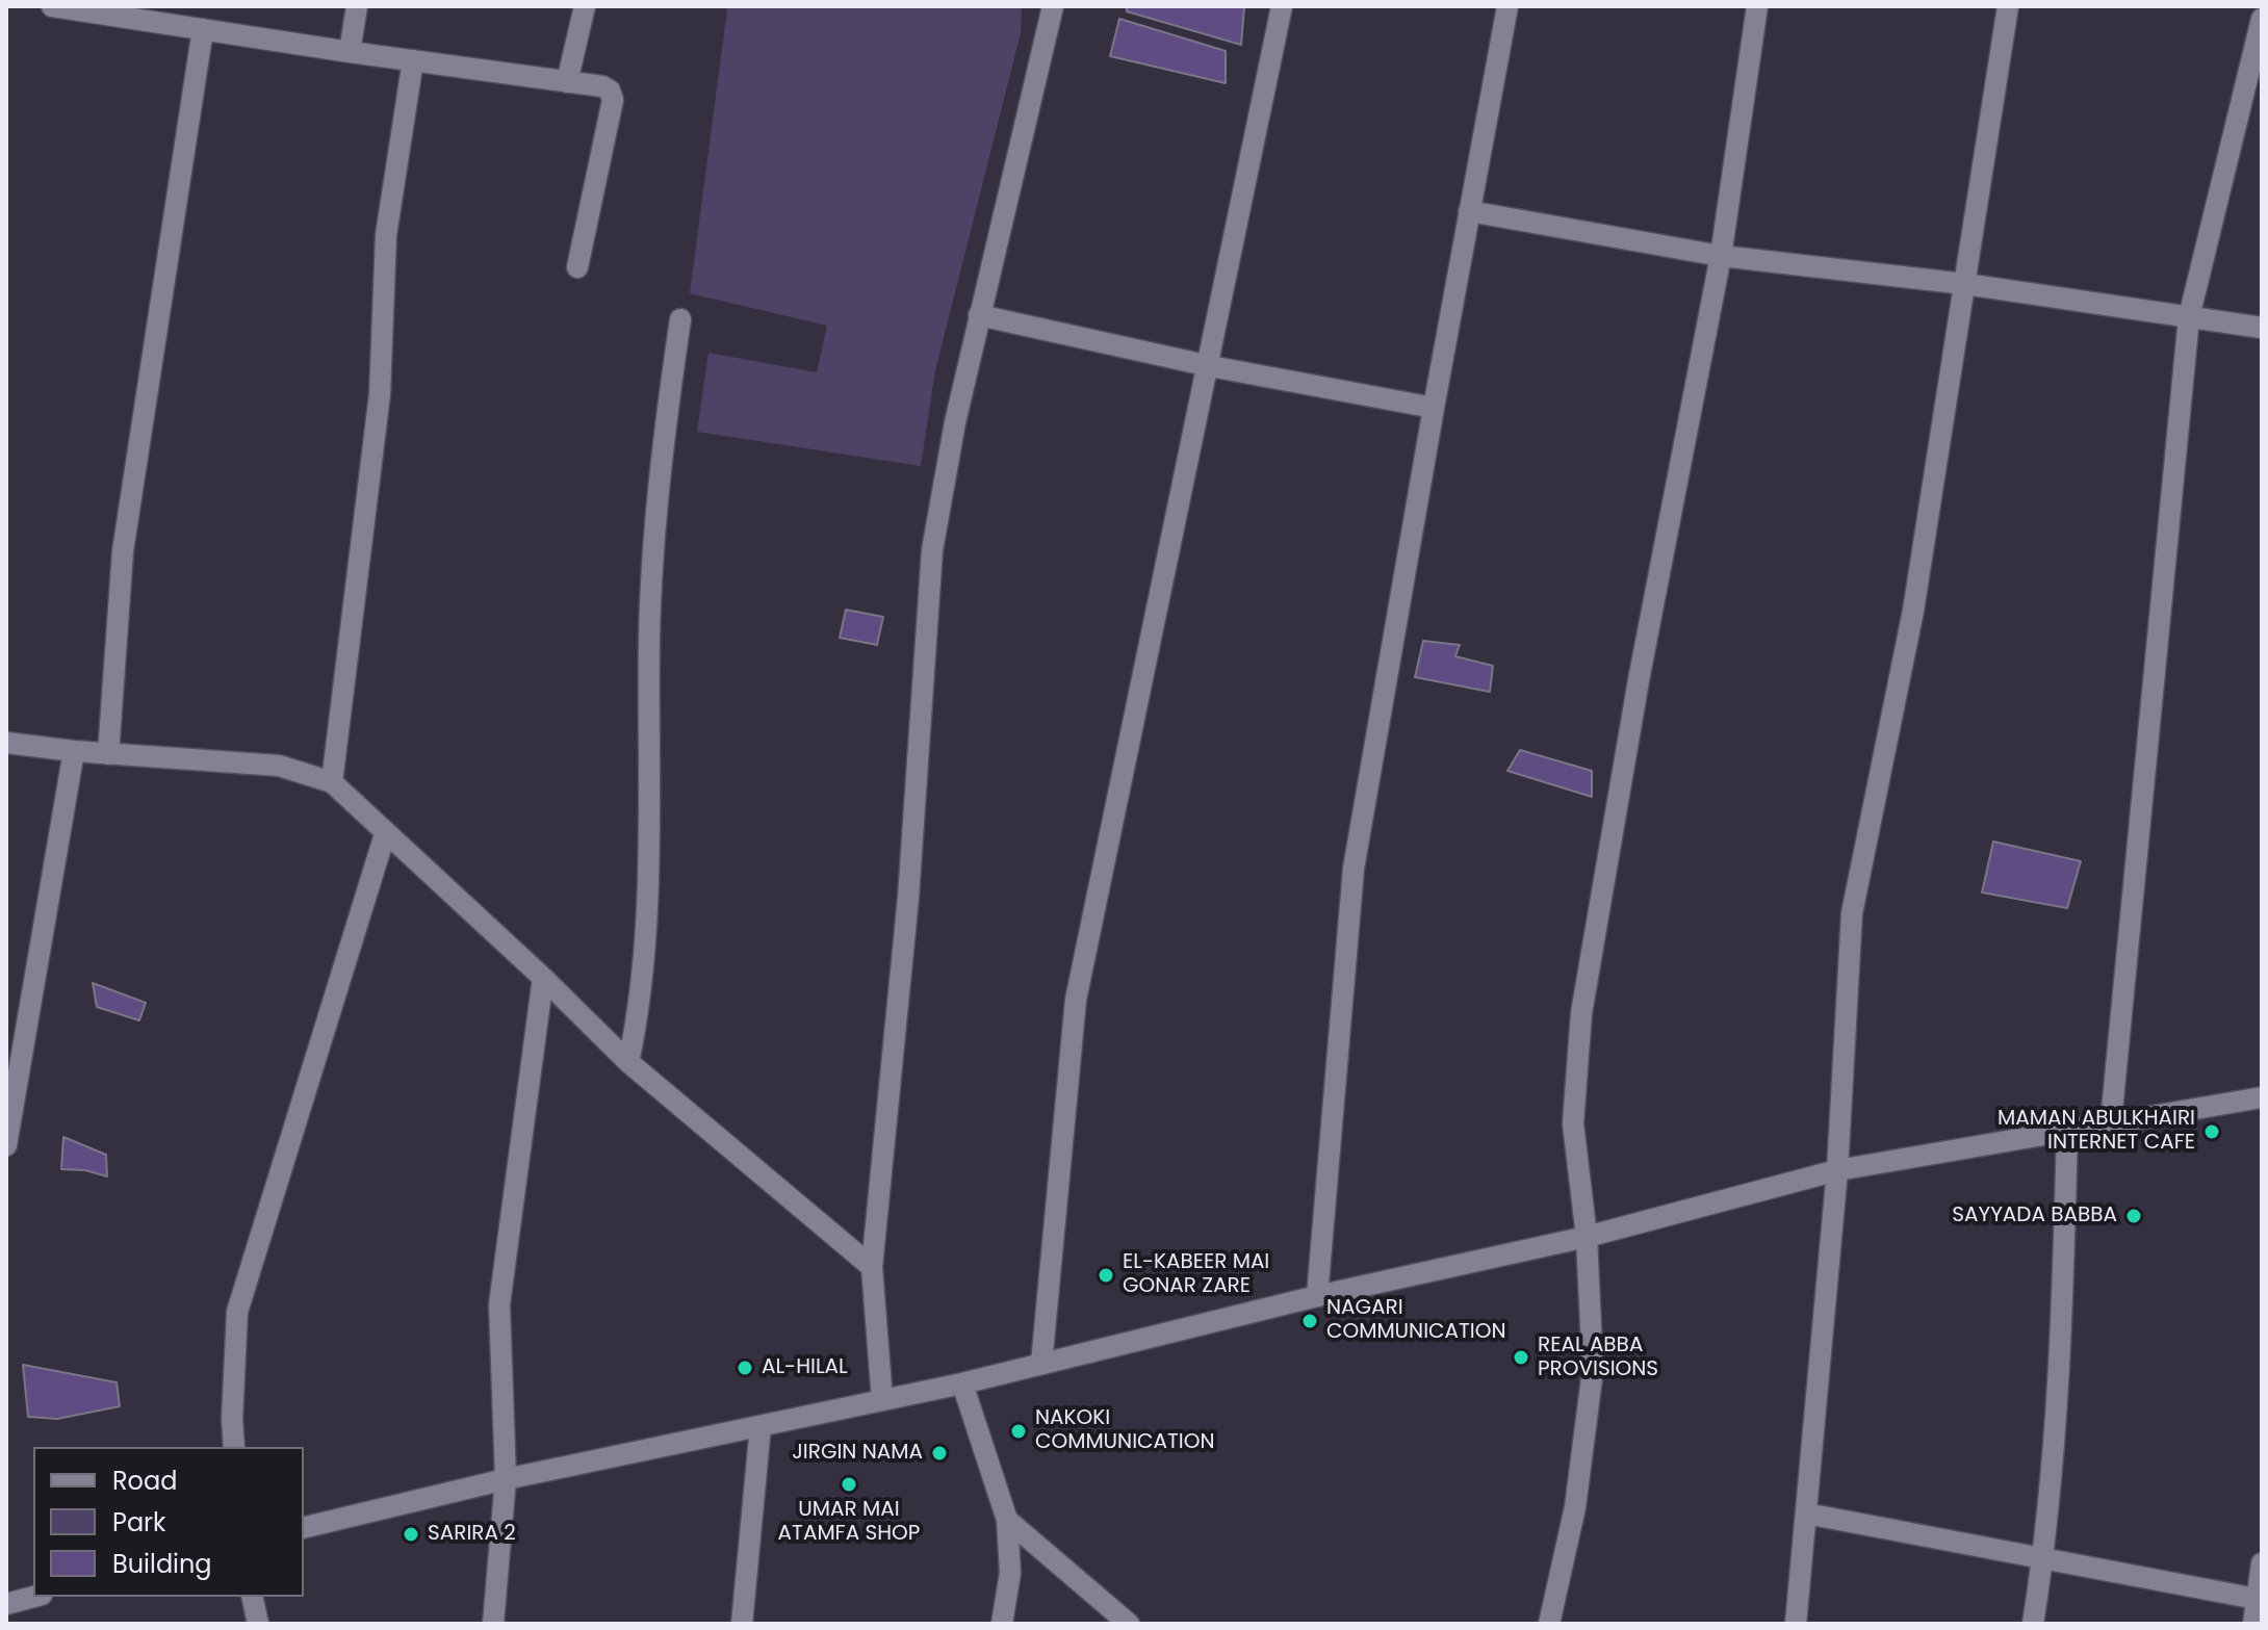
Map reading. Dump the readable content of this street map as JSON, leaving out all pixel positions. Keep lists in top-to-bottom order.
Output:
{
  "places": [
    "MAMAN ABULKHAIRI INTERNET CAFE",
    "SAYYADA BABBA",
    "EL-KABEER MAI GONAR ZARE",
    "NAGARI COMMUNICATION",
    "REAL ABBA PROVISIONS",
    "AL-HILAL",
    "NAKOKI COMMUNICATION",
    "JIRGIN NAMA",
    "UMAR MAI ATAMFA SHOP",
    "SARIRA 2"
  ],
  "legend": ["Road", "Park", "Building"]
}
